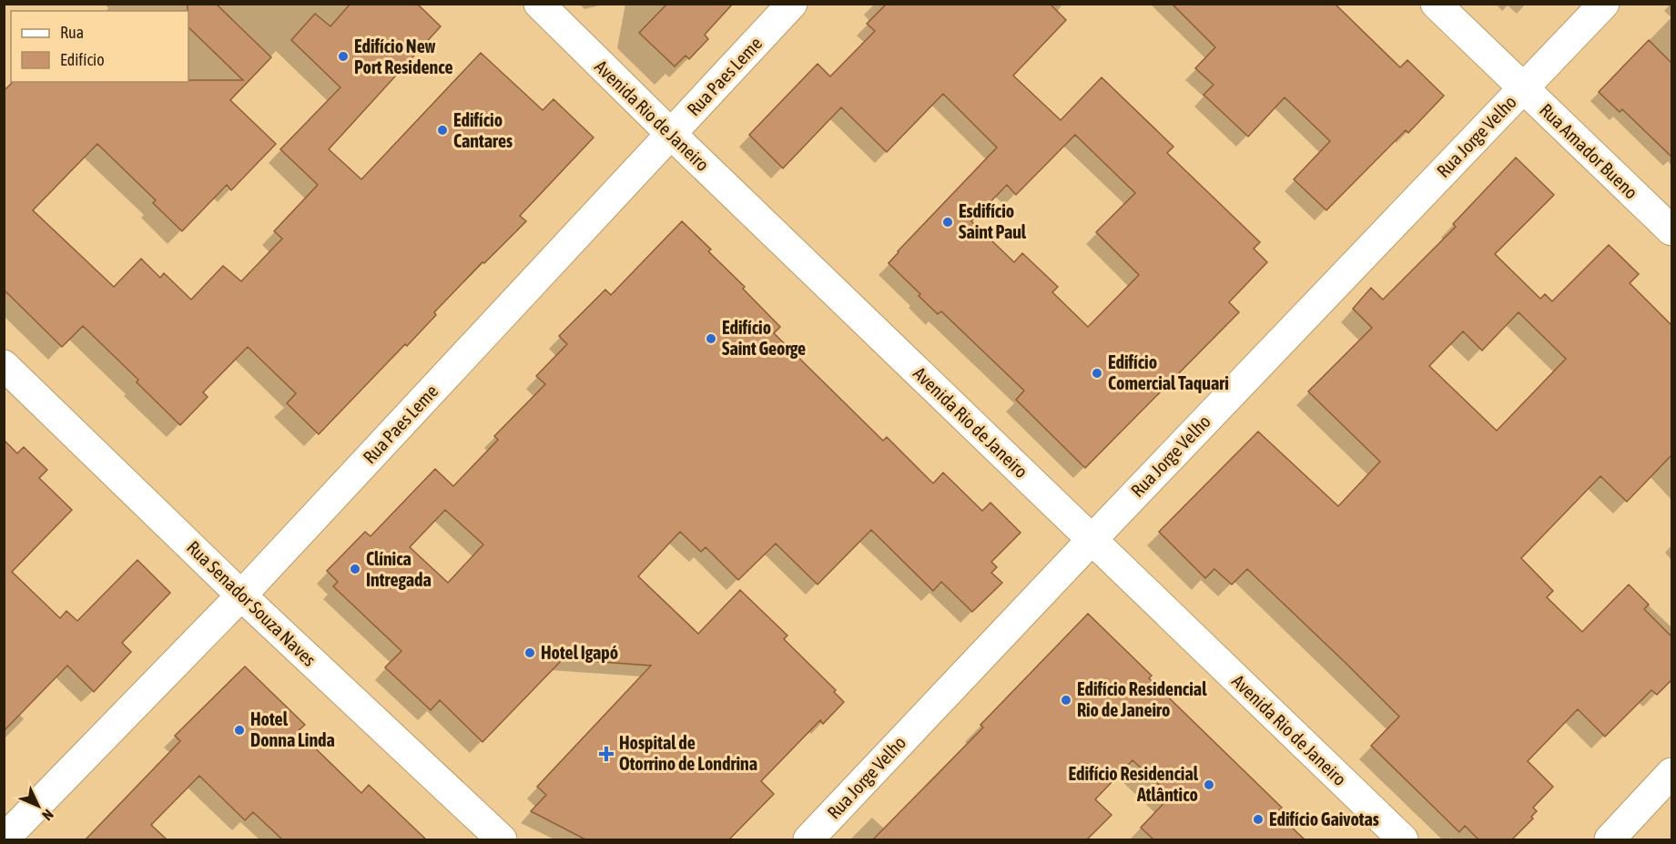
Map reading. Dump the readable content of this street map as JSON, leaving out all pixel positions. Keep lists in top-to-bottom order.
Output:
{
  "streets": {
    "street": [
      "Rua Paes Leme",
      "Avenida Rio de Janeiro",
      "Rua Jorge Velho",
      "Rua Amador Bueno",
      "Rua Senador Souza Naves"
    ]
  },
  "crossings": [
    ["Rua Paes Leme", "Avenida Rio de Janeiro"],
    ["Rua Paes Leme", "Rua Senador Souza Naves"],
    ["Avenida Rio de Janeiro", "Rua Jorge Velho"],
    ["Rua Jorge Velho", "Rua Amador Bueno"]
  ],
  "places": {
    "other": [
      "Edifício New Port Residence",
      "Edifício Cantares",
      "Esdifício Saint Paul",
      "Edifício Saint George",
      "Edifício Comercial Taquari",
      "Clínica Intregada",
      "Hotel Igapó",
      "Edifício Residencial Rio de Janeiro",
      "Hotel Donna Linda",
      "Edifício Residencial Atlântico",
      "Edifício Gaivotas"
    ],
    "health": ["Hospital de Otorrino de Londrina"]
  },
  "legend": ["Rua", "Edifício"],
  "north": "bottom right"
}
